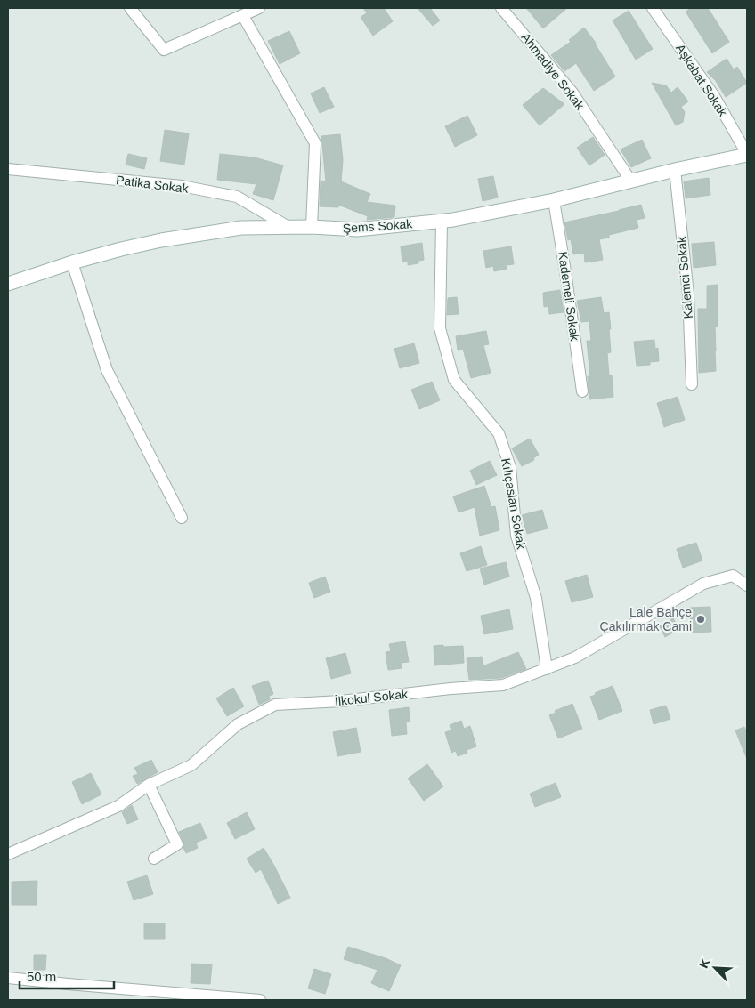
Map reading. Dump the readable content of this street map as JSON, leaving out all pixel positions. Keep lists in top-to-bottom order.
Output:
{
  "streets": {
    "street": [
      "Ahmadiye Sokak",
      "Aşkabat Sokak",
      "Patika Sokak",
      "Şems Sokak",
      "Kalemci Sokak",
      "Kademeli Sokak",
      "Kılıçaslan Sokak",
      "İlkokul Sokak"
    ]
  },
  "crossings": [
    ["Ahmadiye Sokak", "Şems Sokak"],
    ["Aşkabat Sokak", "Şems Sokak"],
    ["Patika Sokak", "Şems Sokak"],
    ["Şems Sokak", "Kalemci Sokak"],
    ["Şems Sokak", "Kademeli Sokak"],
    ["Şems Sokak", "Kılıçaslan Sokak"],
    ["Kılıçaslan Sokak", "İlkokul Sokak"]
  ],
  "places": ["Lale Bahçe Çakılırmak Cami"],
  "scale_bar": "50 m",
  "north": "top left"
}
